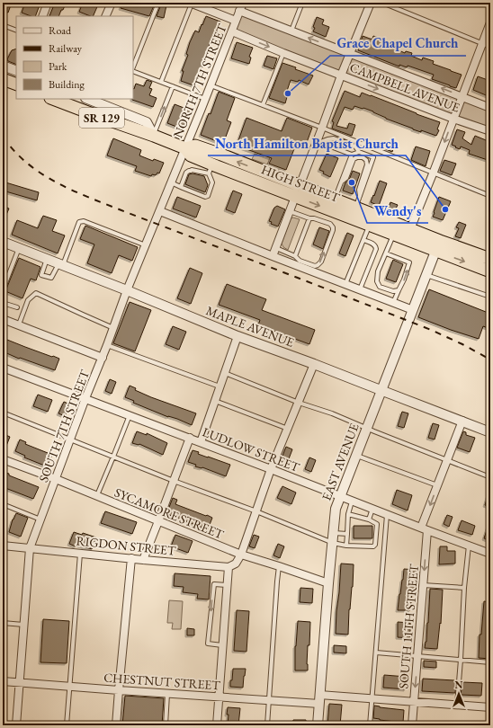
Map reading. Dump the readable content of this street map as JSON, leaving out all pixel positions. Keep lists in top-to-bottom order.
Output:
{
  "streets": {
    "highway": ["SR 129", "HIGH STREET"],
    "street": [
      "NORTH 7TH STREET",
      "CAMPBELL AVENUE",
      "MAPLE AVENUE",
      "SOUTH 7TH STREET",
      "LUDLOW STREET",
      "EAST AVENUE",
      "SYCAMORE STREET",
      "RIGDON STREET",
      "SOUTH 11TH STREET",
      "CHESTNUT STREET"
    ]
  },
  "crossings": [
    ["NORTH 7TH STREET", "CAMPBELL AVENUE"],
    ["NORTH 7TH STREET", "HIGH STREET"],
    ["NORTH 7TH STREET", "SOUTH 7TH STREET"],
    ["HIGH STREET", "SOUTH 7TH STREET"],
    ["HIGH STREET", "EAST AVENUE"],
    ["MAPLE AVENUE", "SOUTH 7TH STREET"],
    ["MAPLE AVENUE", "EAST AVENUE"],
    ["MAPLE AVENUE", "SOUTH 11TH STREET"],
    ["SOUTH 7TH STREET", "LUDLOW STREET"],
    ["SOUTH 7TH STREET", "SYCAMORE STREET"],
    ["SOUTH 7TH STREET", "RIGDON STREET"],
    ["SOUTH 7TH STREET", "CHESTNUT STREET"],
    ["LUDLOW STREET", "EAST AVENUE"],
    ["LUDLOW STREET", "SOUTH 11TH STREET"],
    ["EAST AVENUE", "SYCAMORE STREET"],
    ["EAST AVENUE", "CHESTNUT STREET"],
    ["SOUTH 11TH STREET", "CHESTNUT STREET"]
  ],
  "one_way": ["SOUTH 11TH STREET"],
  "places": ["Grace Chapel Church", "Wendy's", "North Hamilton Baptist Church"],
  "legend": [
    "Road",
    "Railway",
    "Park",
    "Building"
  ],
  "north": "top"
}
